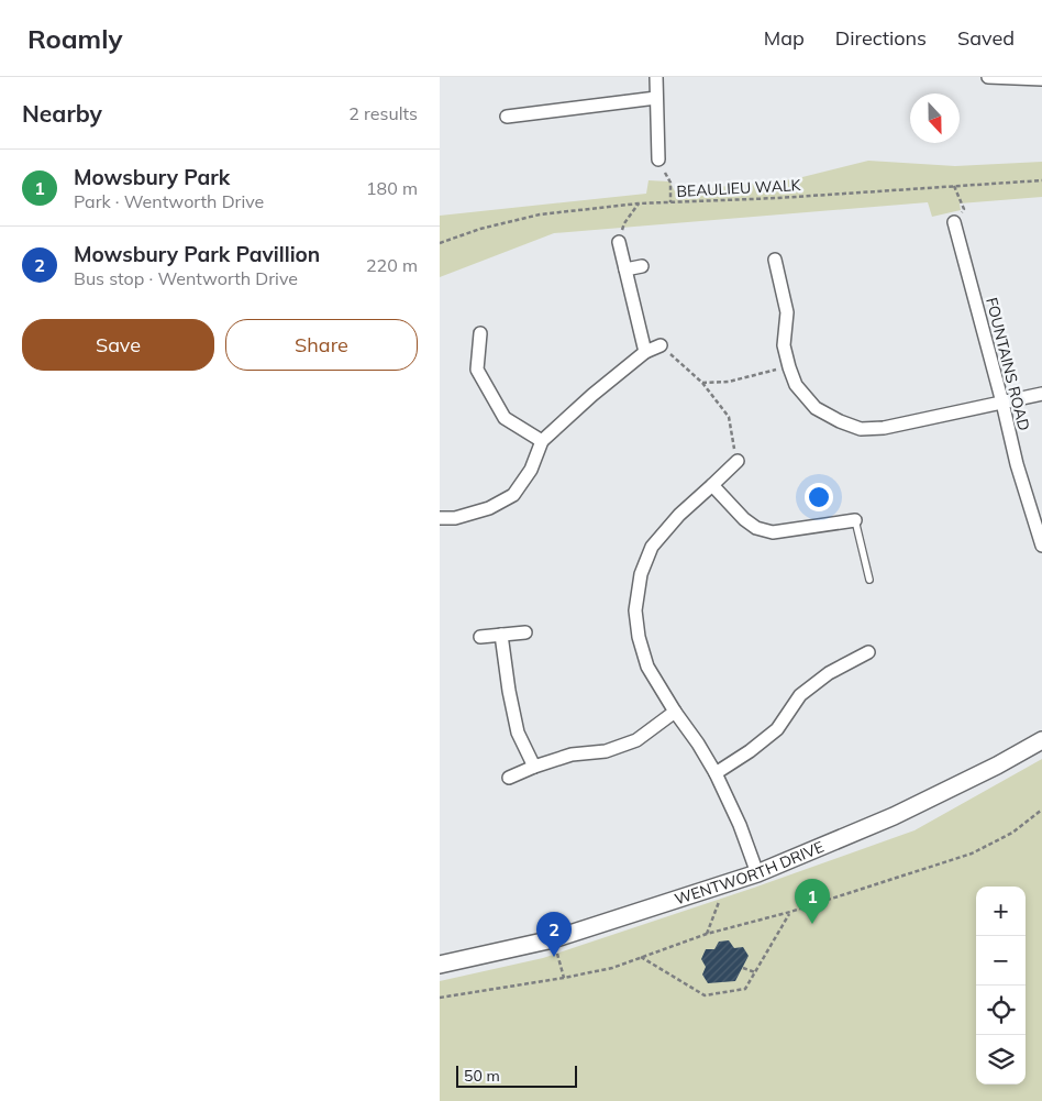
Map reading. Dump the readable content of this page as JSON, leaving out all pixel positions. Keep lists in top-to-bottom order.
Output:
{
  "streets": {
    "street": ["FOUNTAINS ROAD", "WENTWORTH DRIVE"],
    "path": ["BEAULIEU WALK"]
  },
  "scale_bar": "50 m",
  "north": "bottom",
  "page": {
    "header": "Roamly",
    "nav": ["Map", "Directions", "Saved"],
    "heading": ["Nearby", "2 results"],
    "list": [
      {
        "mark": "1",
        "name": "Mowsbury Park",
        "note": "Park · Wentworth Drive",
        "value": "180 m"
      },
      {
        "mark": "2",
        "name": "Mowsbury Park Pavillion",
        "note": "Bus stop · Wentworth Drive",
        "value": "220 m"
      }
    ],
    "buttons": ["Save", "Share"],
    "pins": ["1", "2"],
    "map_buttons": ["+", "−"],
    "scale": "50 m"
  }
}
